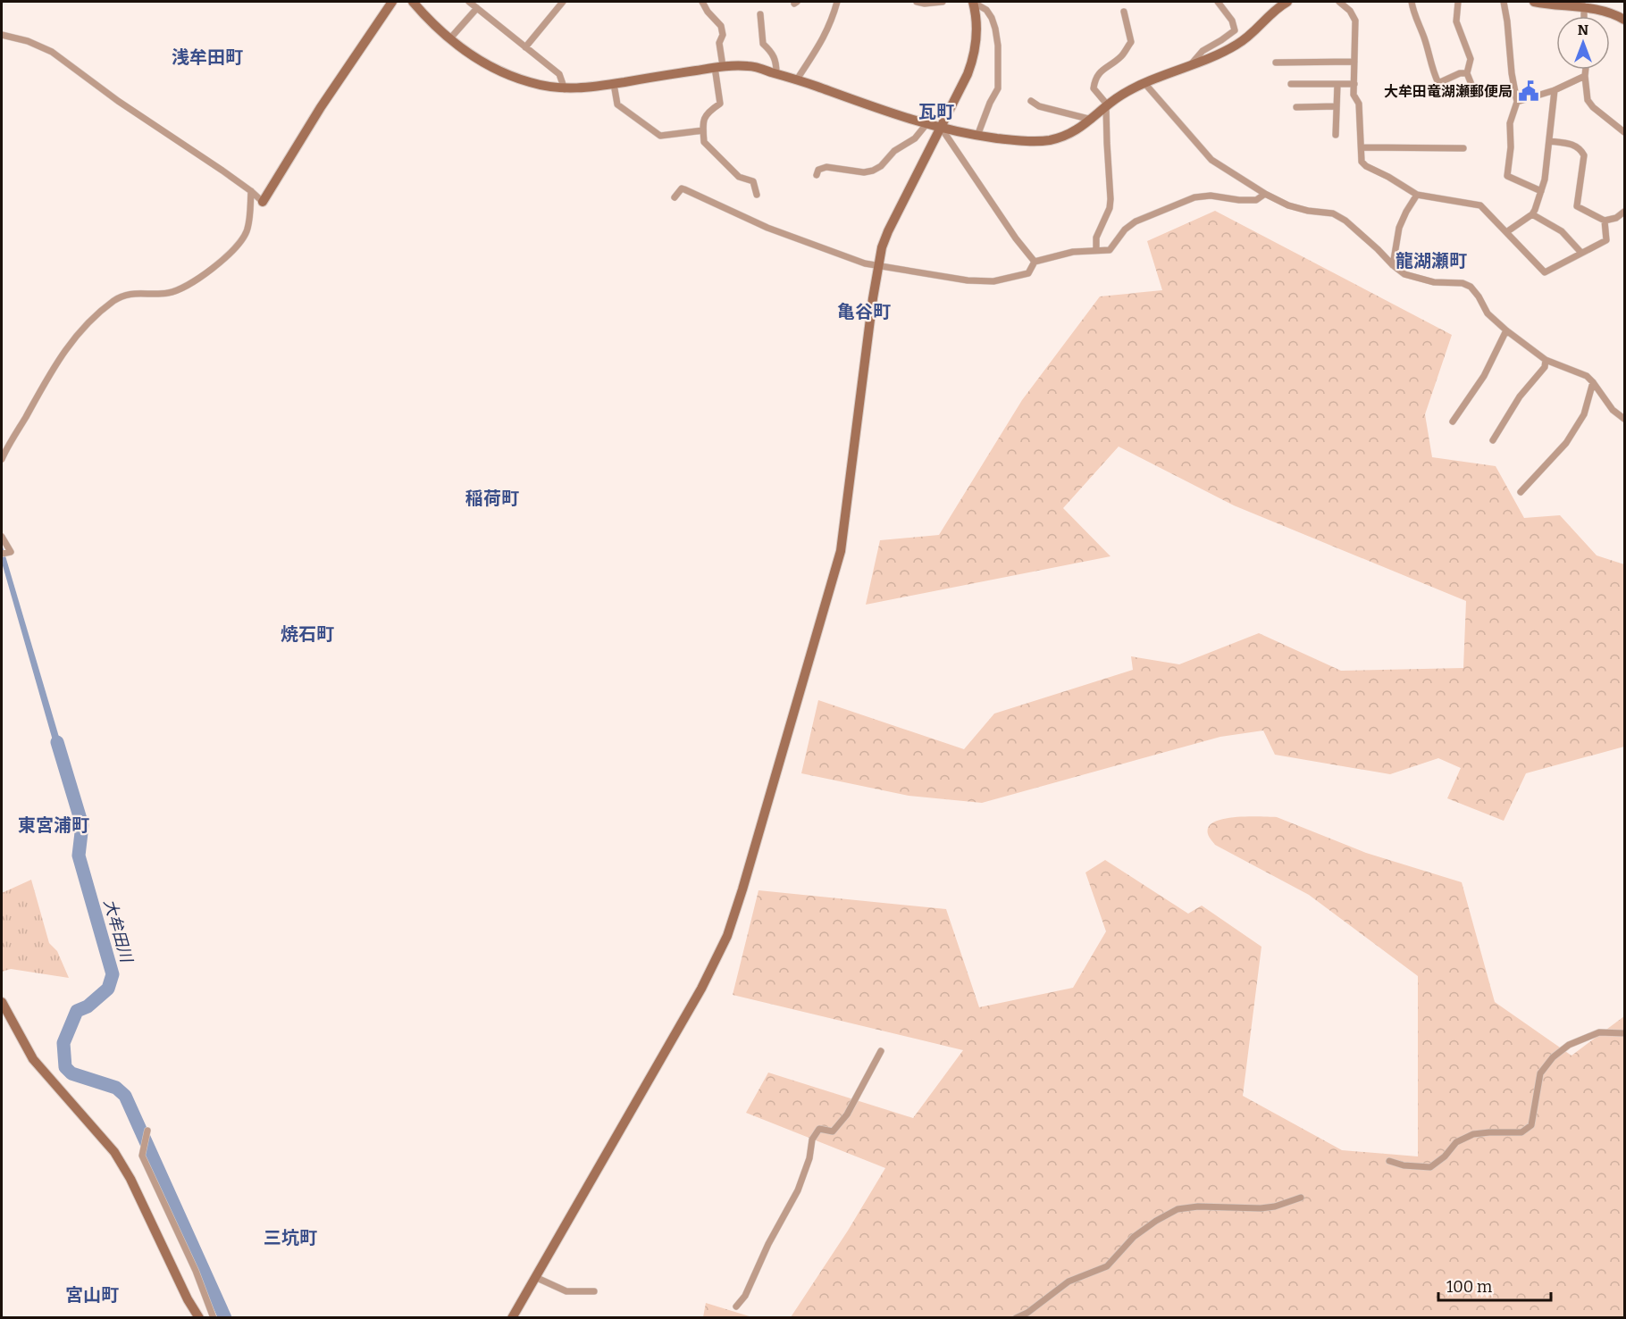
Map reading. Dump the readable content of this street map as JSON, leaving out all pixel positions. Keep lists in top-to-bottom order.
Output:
{
  "districts": [
    "浅牟田町",
    "瓦町",
    "龍湖瀬町",
    "亀谷町",
    "稲荷町",
    "焼石町",
    "東宮浦町",
    "三坑町",
    "宮山町"
  ],
  "water": ["大牟田川"],
  "places": {
    "public building": ["大牟田竜湖瀬郵便局"]
  },
  "scale_bar": "100 m",
  "north": "top"
}
